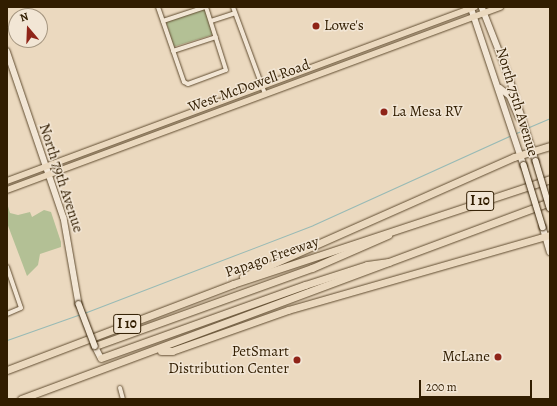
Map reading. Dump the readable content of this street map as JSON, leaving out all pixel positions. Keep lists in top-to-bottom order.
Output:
{
  "streets": {
    "highway": ["I 10", "Papago Freeway"],
    "main road": ["West McDowell Road", "North 75th Avenue", "North 79th Avenue"]
  },
  "crossings": [
    ["West McDowell Road", "North 75th Avenue"],
    ["West McDowell Road", "North 79th Avenue"]
  ],
  "places": [
    "Lowe's",
    "La Mesa RV",
    "McLane",
    "PetSmart Distribution Center"
  ],
  "scale_bar": "200 m",
  "north": "top"
}
